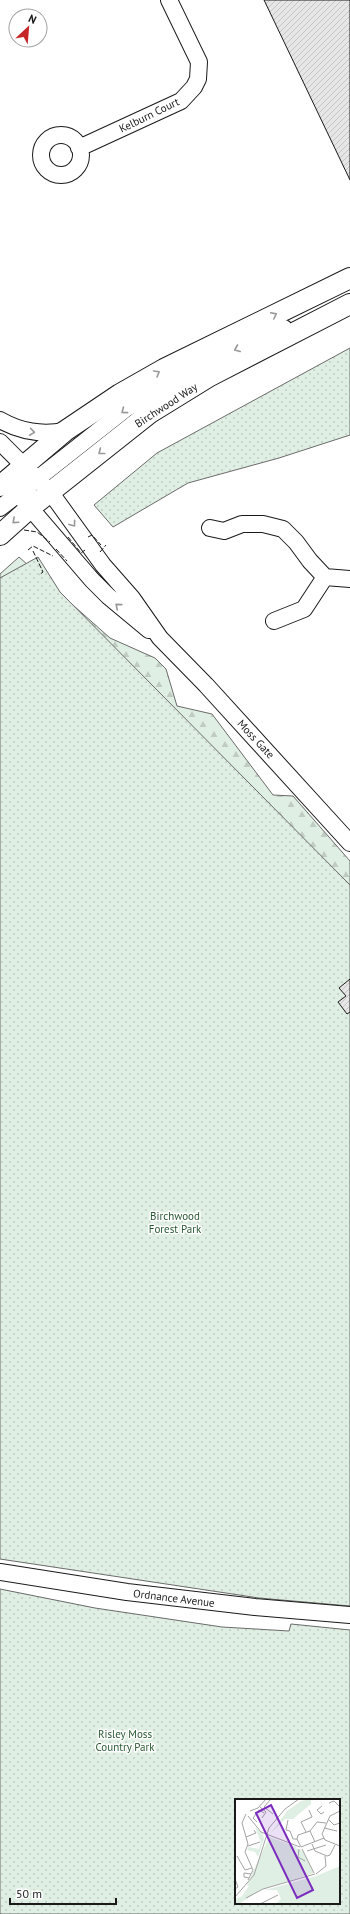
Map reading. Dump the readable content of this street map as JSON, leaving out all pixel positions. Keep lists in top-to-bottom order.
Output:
{
  "streets": {
    "main road": ["Birchwood Way"],
    "street": ["Kelburn Court", "Moss Gate", "Ordnance Avenue"]
  },
  "crossings": [
    ["Birchwood Way", "Moss Gate"]
  ],
  "parks": ["Birchwood Forest Park", "Risley Moss Country Park"],
  "scale_bar": "50 m",
  "north": "top right"
}
